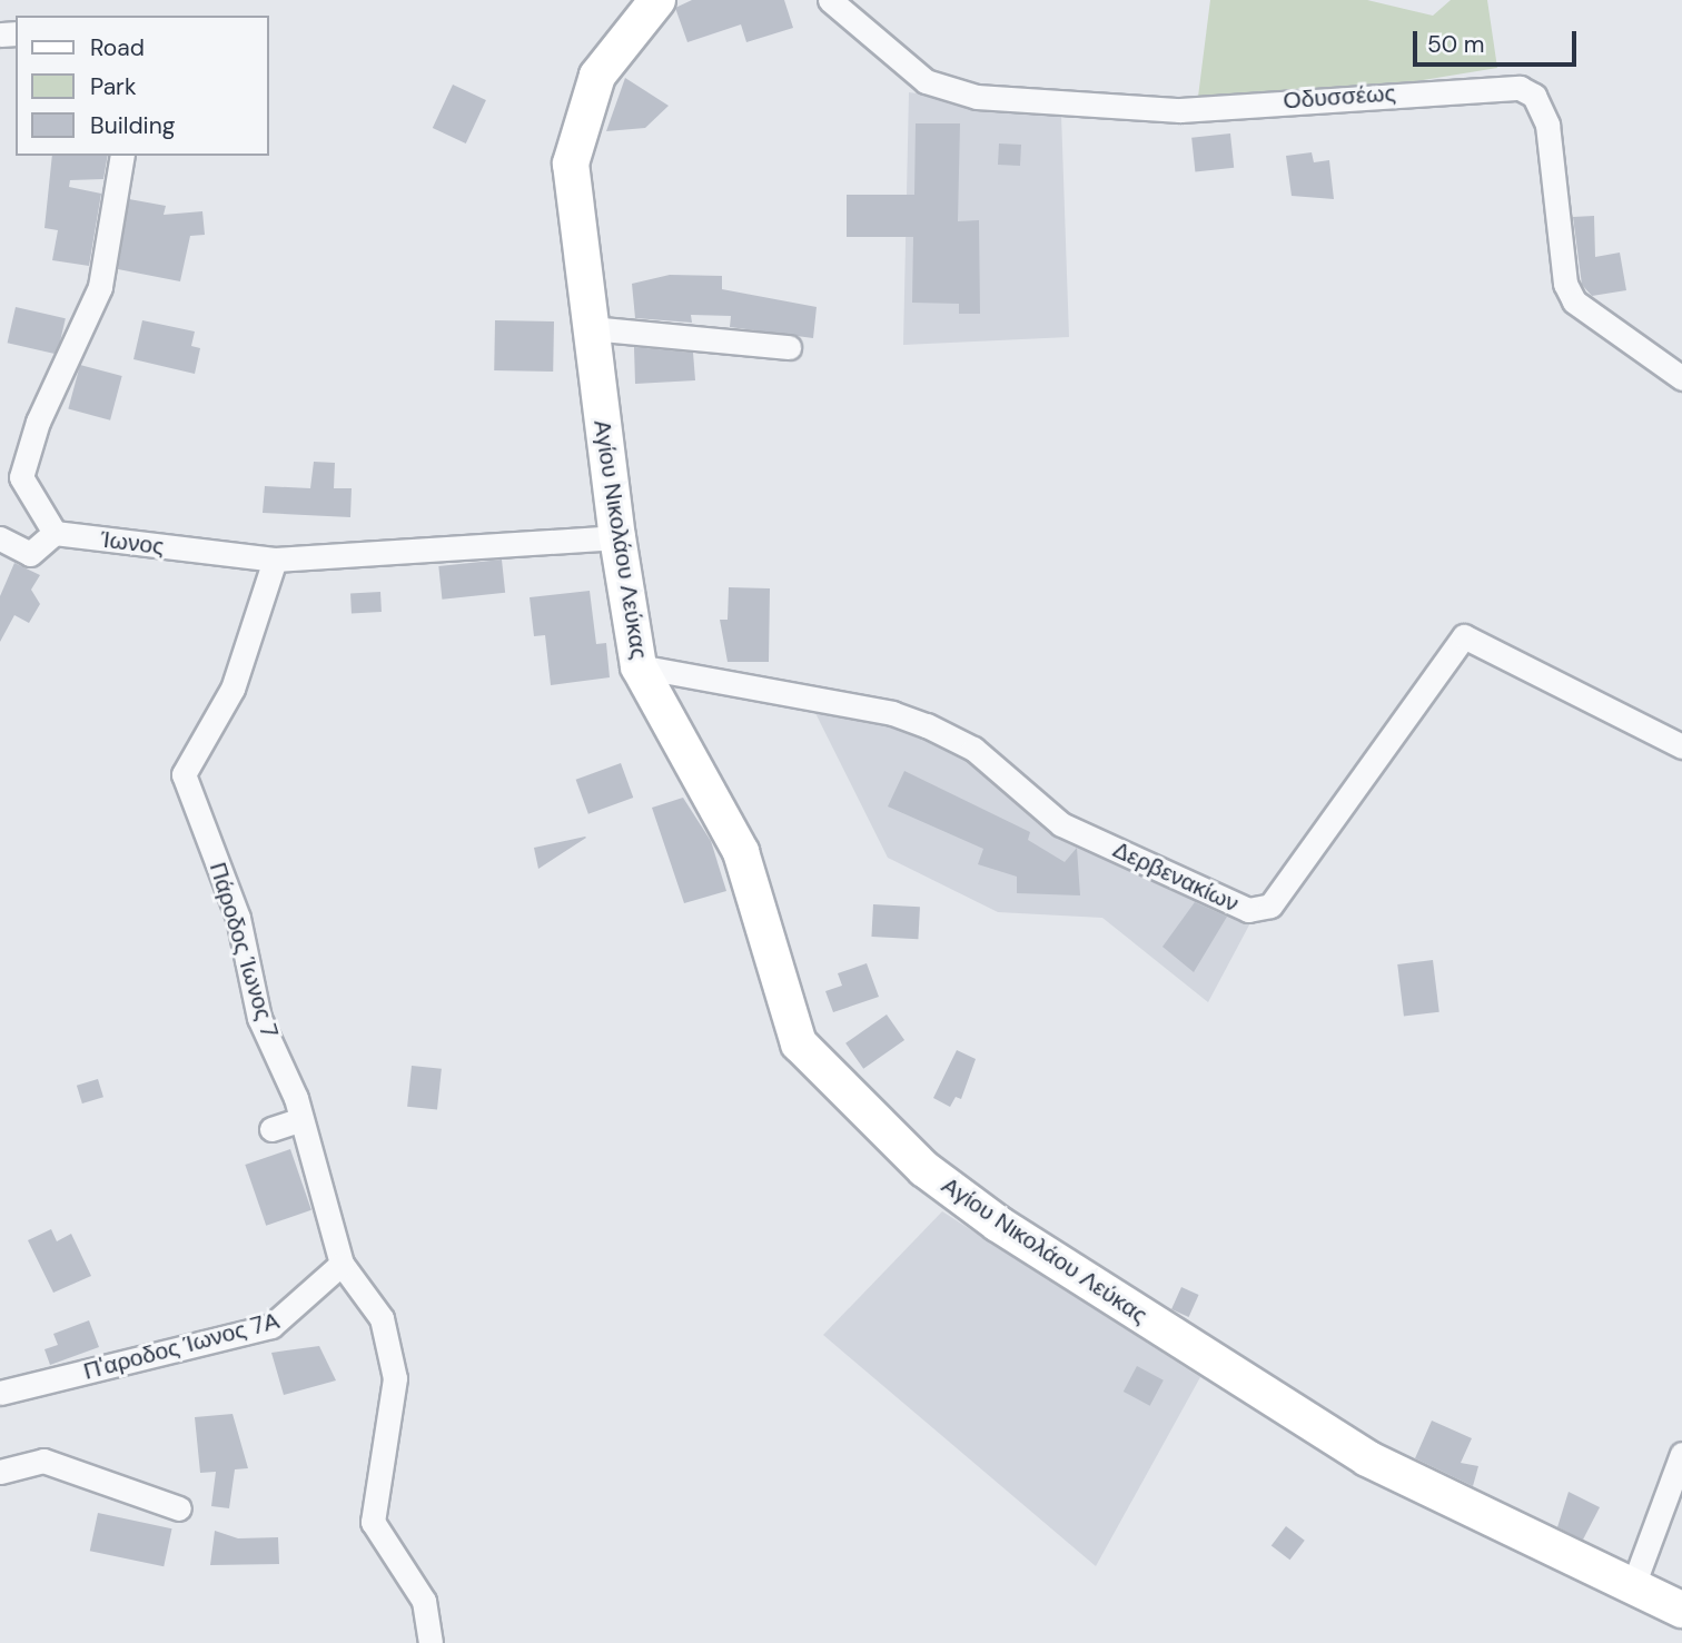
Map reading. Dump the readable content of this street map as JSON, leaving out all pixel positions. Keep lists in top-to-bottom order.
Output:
{
  "streets": {
    "main road": ["Αγίου Νικολάου Λεύκας"],
    "street": [
      "Οδυσσέως",
      "Ίωνος",
      "Δερβενακίων",
      "Πάροδος Ίωνος 7",
      "Π'αροδος Ίωνος 7Α"
    ]
  },
  "crossings": [
    ["Αγίου Νικολάου Λεύκας", "Ίωνος"],
    ["Αγίου Νικολάου Λεύκας", "Δερβενακίων"],
    ["Ίωνος", "Πάροδος Ίωνος 7"],
    ["Πάροδος Ίωνος 7", "Π'αροδος Ίωνος 7Α"]
  ],
  "legend": ["Road", "Park", "Building"],
  "scale_bar": "50 m"
}
